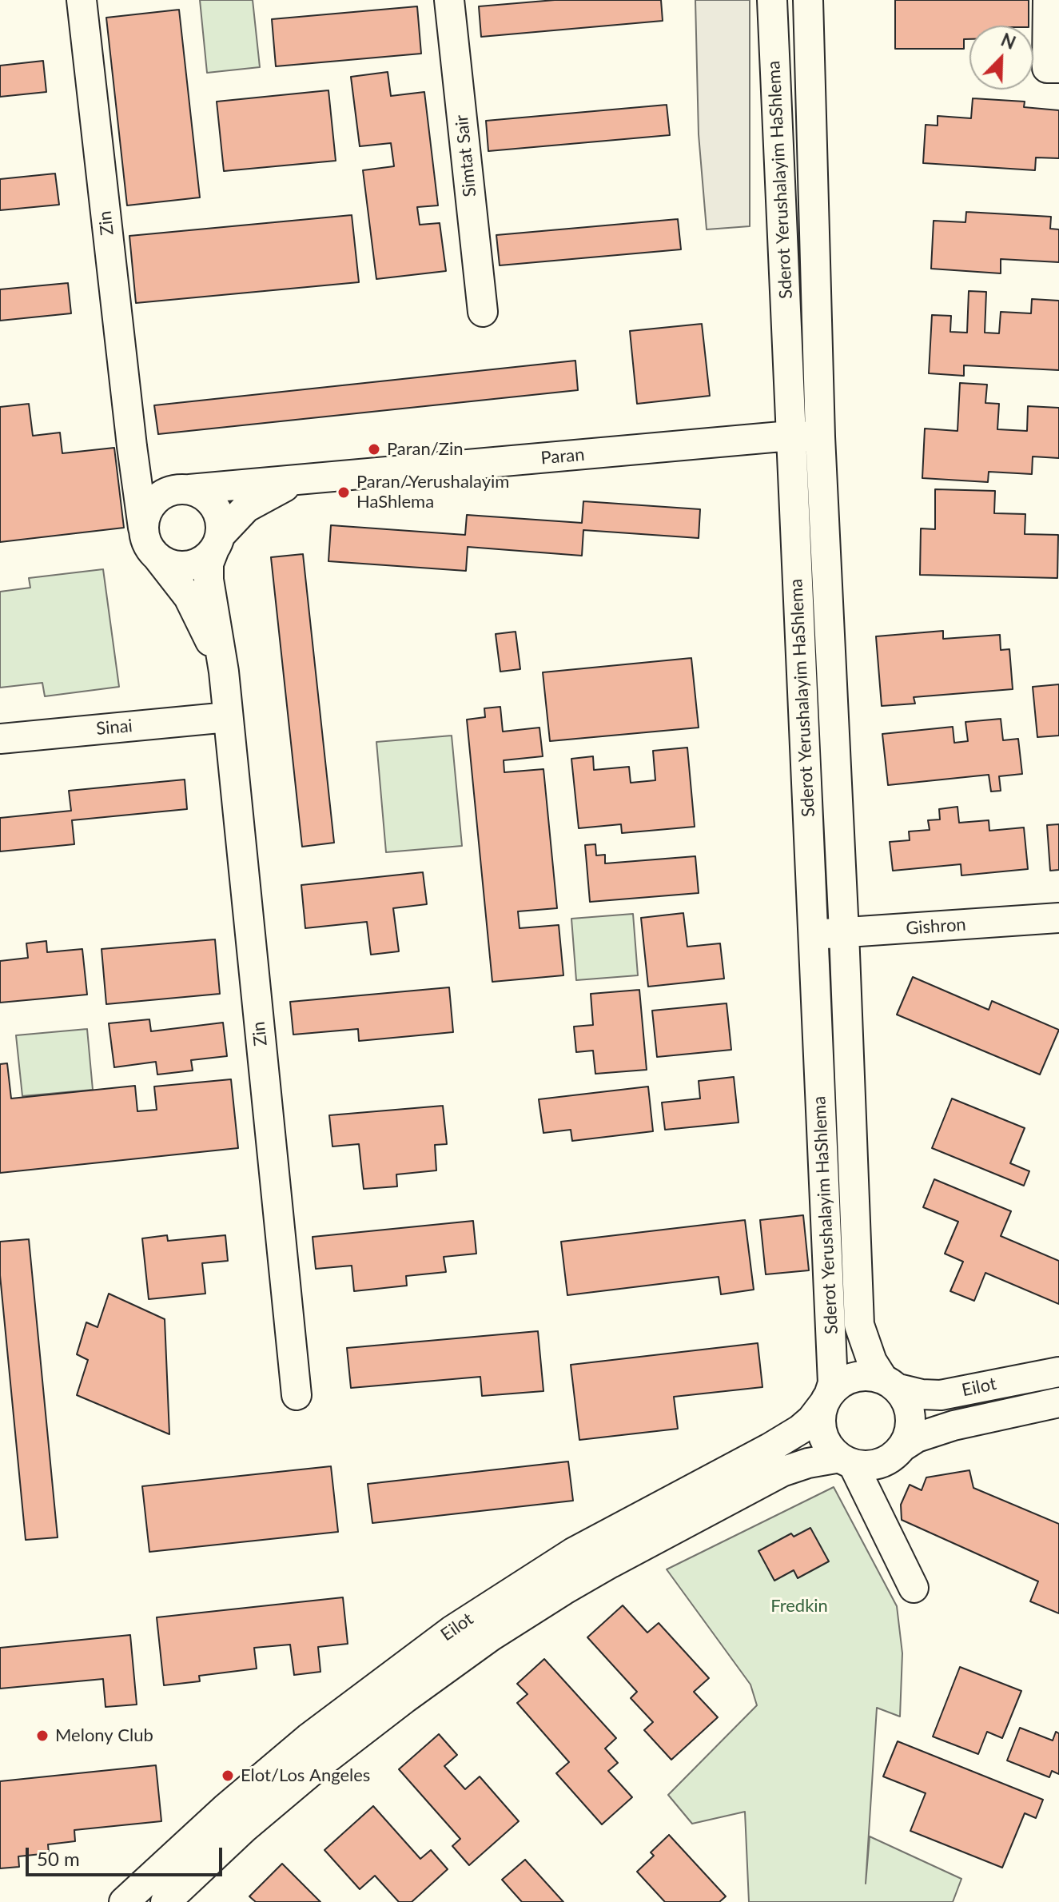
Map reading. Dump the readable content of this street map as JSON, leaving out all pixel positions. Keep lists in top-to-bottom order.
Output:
{
  "streets": {
    "street": [
      "Simtat Sair",
      "Sderot Yerushalayim HaShlema",
      "Zin",
      "Paran",
      "Sinai",
      "Gishron",
      "Eilot"
    ]
  },
  "crossings": [
    ["Sderot Yerushalayim HaShlema", "Paran"],
    ["Sderot Yerushalayim HaShlema", "Gishron"],
    ["Sderot Yerushalayim HaShlema", "Eilot"],
    ["Zin", "Paran"],
    ["Zin", "Sinai"]
  ],
  "parks": ["Fredkin"],
  "places": [
    "Paran/Zin",
    "Paran/Yerushalayim HaShlema",
    "Melony Club",
    "Elot/Los Angeles"
  ],
  "scale_bar": "50 m",
  "north": "top right"
}
